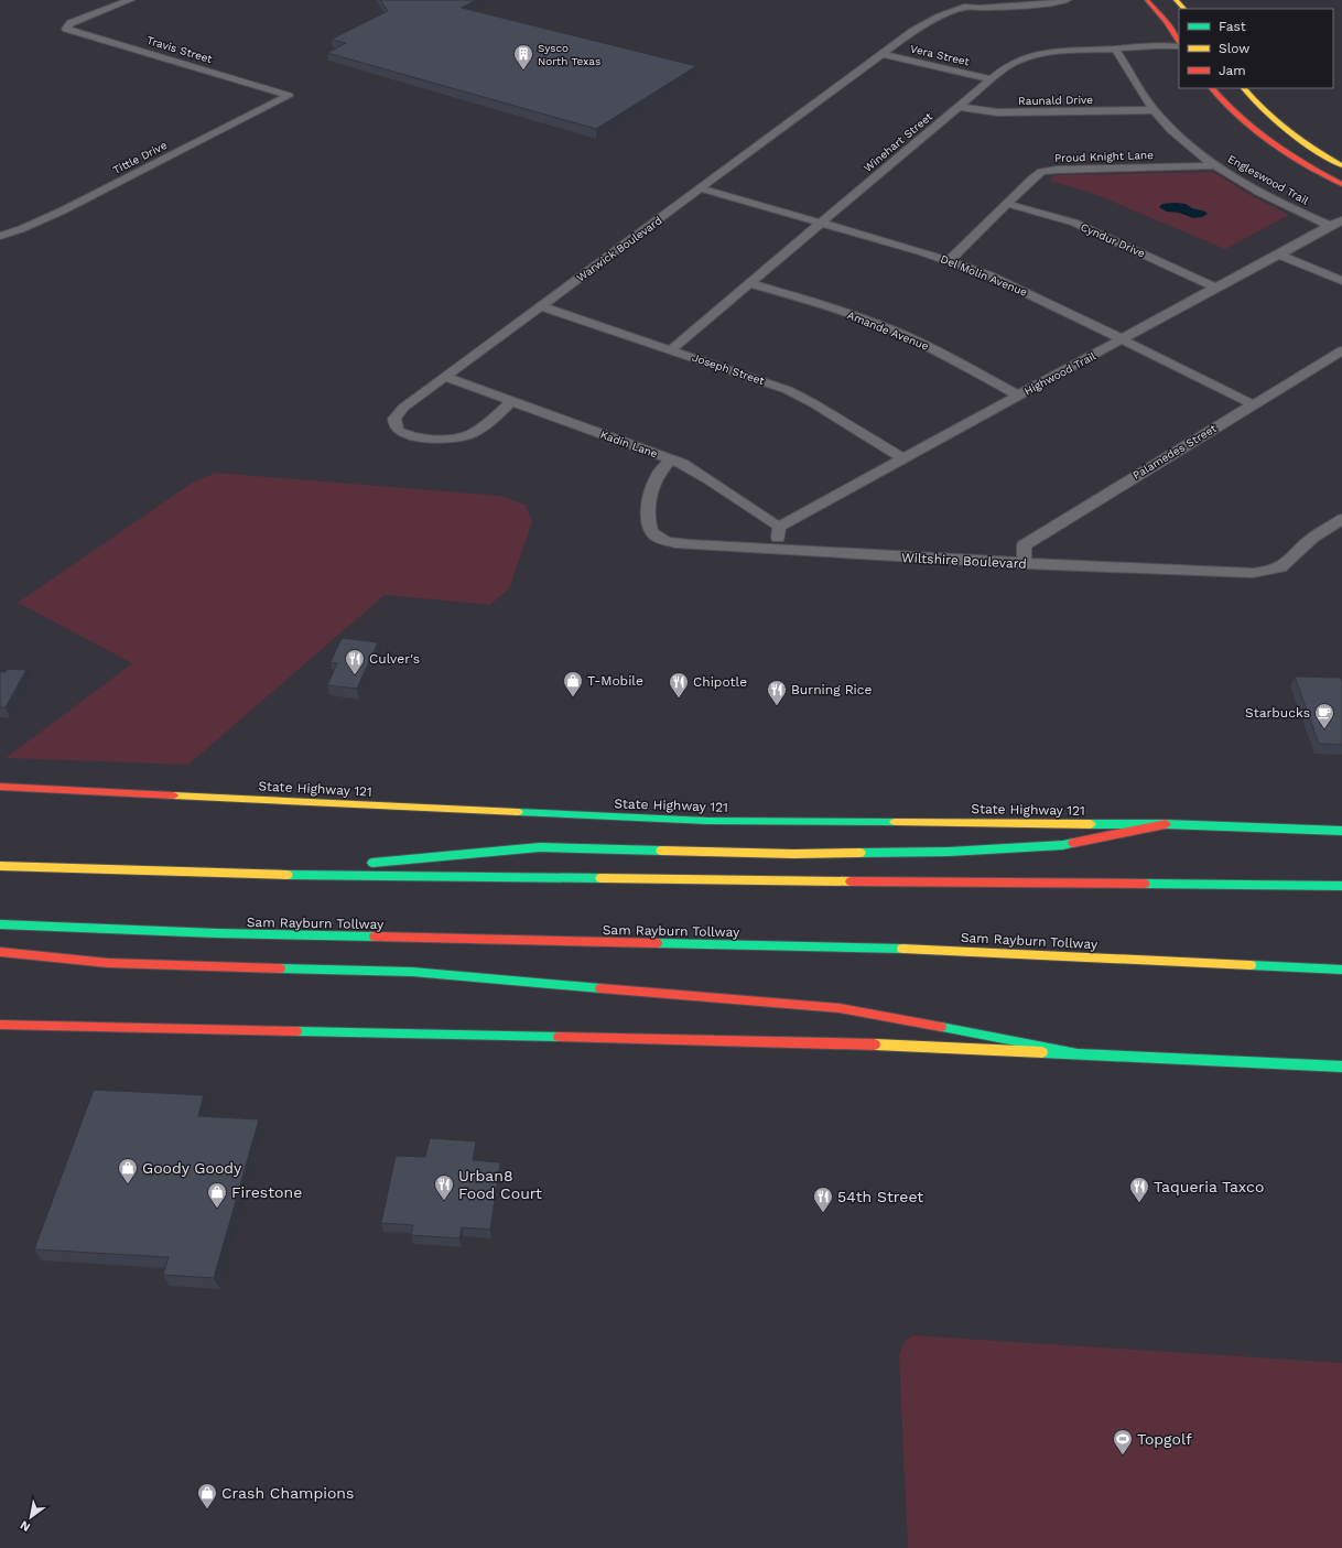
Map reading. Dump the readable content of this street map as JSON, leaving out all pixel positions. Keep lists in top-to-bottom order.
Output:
{
  "streets": {
    "main road": ["State Highway 121", "Sam Rayburn Tollway"],
    "street": [
      "Travis Street",
      "Vera Street",
      "Raunald Drive",
      "Winehart Street",
      "Proud Knight Lane",
      "Tittle Drive",
      "Engleswood Trail",
      "Cyndur Drive",
      "Warwick Boulevard",
      "Del Molin Avenue",
      "Amande Avenue",
      "Joseph Street",
      "Highwood Trail",
      "Kadin Lane",
      "Palamedes Street",
      "Wiltshire Boulevard"
    ]
  },
  "crossings": [
    ["Travis Street", "Tittle Drive"],
    ["Vera Street", "Winehart Street"],
    ["Vera Street", "Warwick Boulevard"],
    ["Raunald Drive", "Winehart Street"],
    ["Raunald Drive", "Engleswood Trail"],
    ["Winehart Street", "Engleswood Trail"],
    ["Winehart Street", "Del Molin Avenue"],
    ["Winehart Street", "Amande Avenue"],
    ["Winehart Street", "Joseph Street"],
    ["Proud Knight Lane", "Engleswood Trail"],
    ["Proud Knight Lane", "Cyndur Drive"],
    ["Proud Knight Lane", "Del Molin Avenue"],
    ["Engleswood Trail", "Highwood Trail"],
    ["Cyndur Drive", "Highwood Trail"],
    ["Warwick Boulevard", "Del Molin Avenue"],
    ["Warwick Boulevard", "Joseph Street"],
    ["Warwick Boulevard", "Kadin Lane"],
    ["Del Molin Avenue", "Highwood Trail"],
    ["Del Molin Avenue", "Palamedes Street"],
    ["Amande Avenue", "Highwood Trail"],
    ["Joseph Street", "Highwood Trail"],
    ["Highwood Trail", "Kadin Lane"],
    ["Kadin Lane", "Wiltshire Boulevard"],
    ["Palamedes Street", "Wiltshire Boulevard"]
  ],
  "places": {
    "building": ["Sysco North Texas"],
    "restaurant": [
      "Culver's",
      "Chipotle",
      "Burning Rice",
      "Urban8 Food Court",
      "Taqueria Taxco",
      "54th Street"
    ],
    "shop": [
      "T-Mobile",
      "Goody Goody",
      "Firestone",
      "Crash Champions"
    ],
    "cafe": ["Starbucks"],
    "sports": ["Topgolf"]
  },
  "legend": ["Fast", "Slow", "Jam"],
  "north": "bottom left"
}
